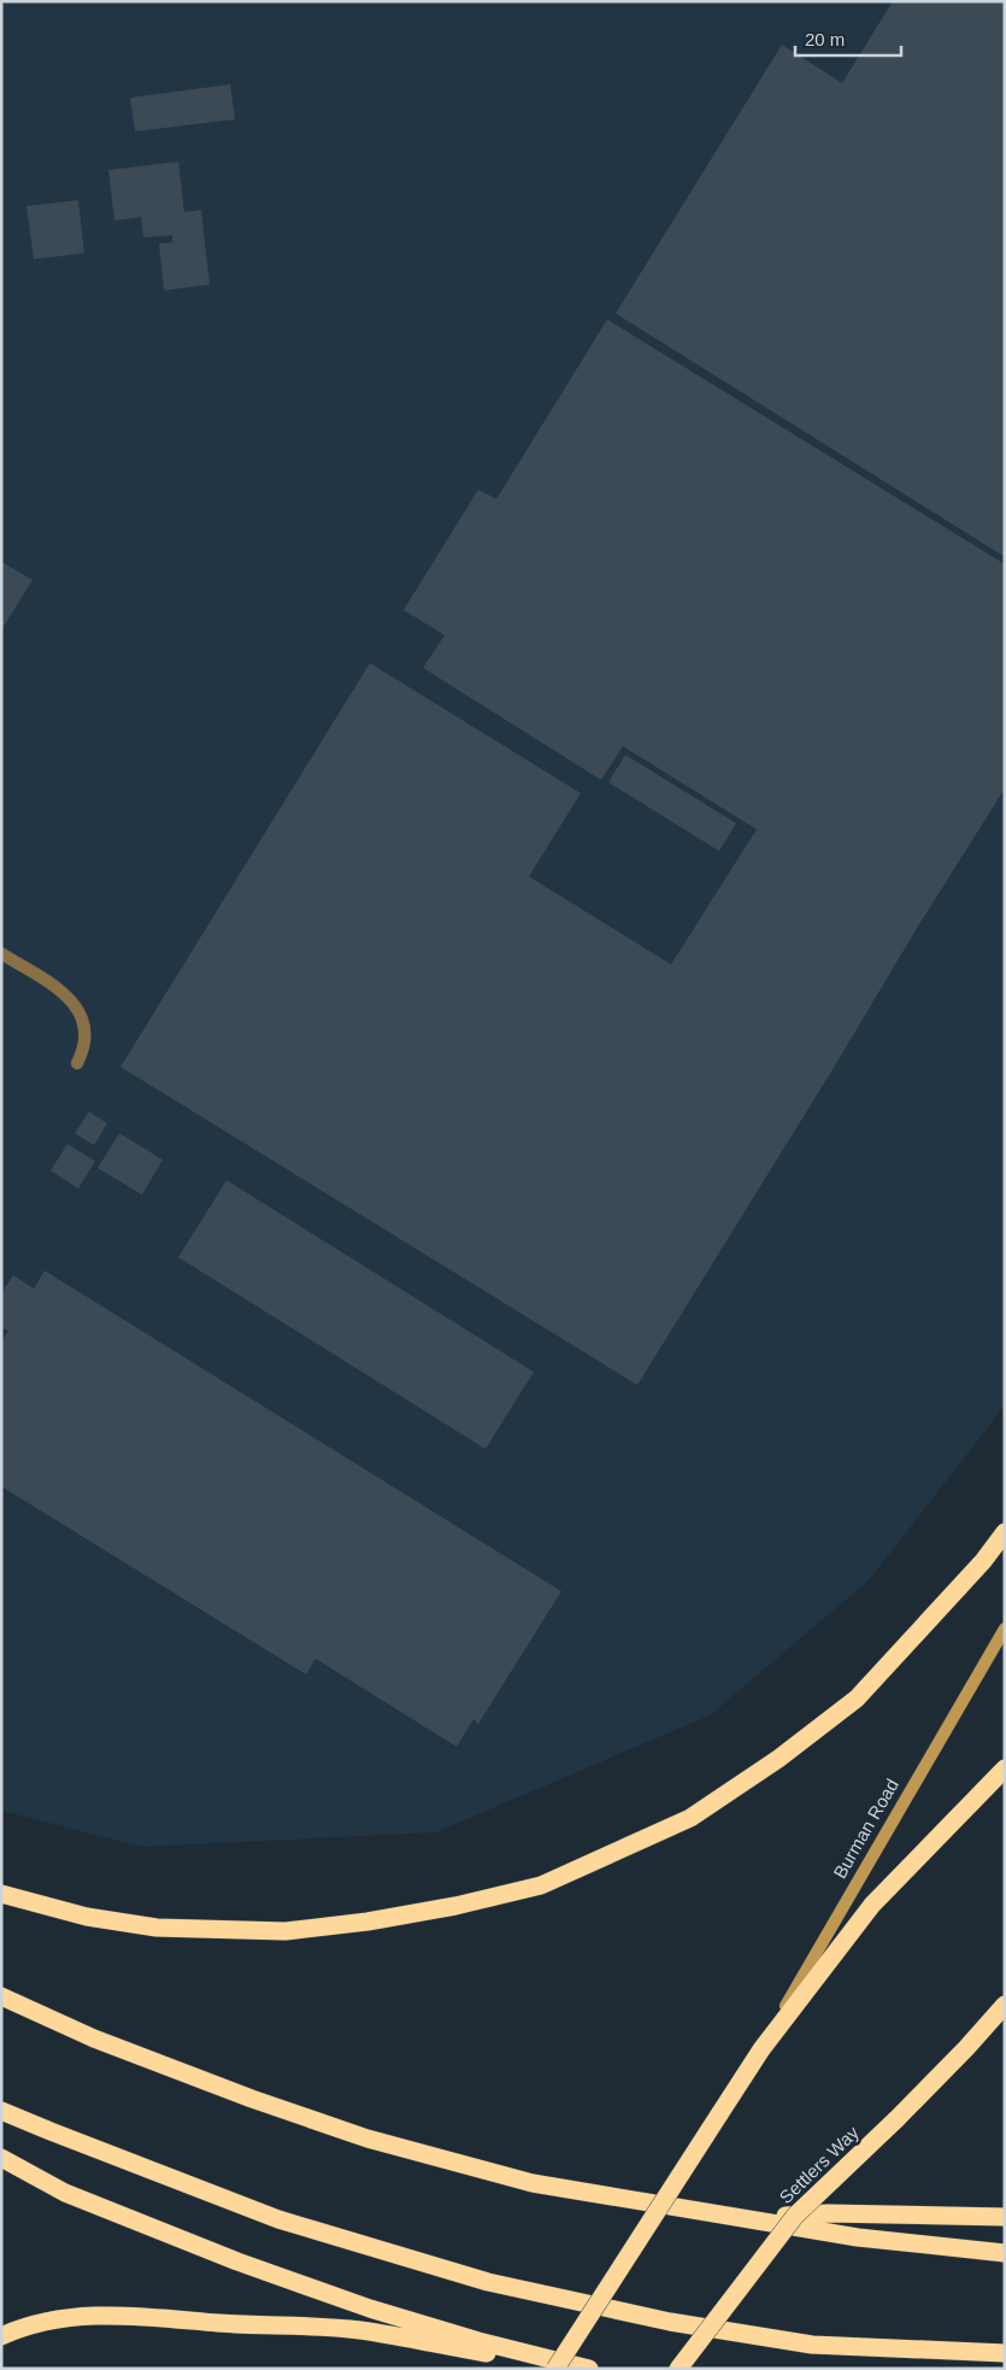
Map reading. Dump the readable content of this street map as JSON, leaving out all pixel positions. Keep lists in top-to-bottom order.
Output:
{
  "streets": {
    "highway": ["Settlers Way"],
    "main road": ["Burman Road"]
  },
  "scale_bar": "20 m"
}
